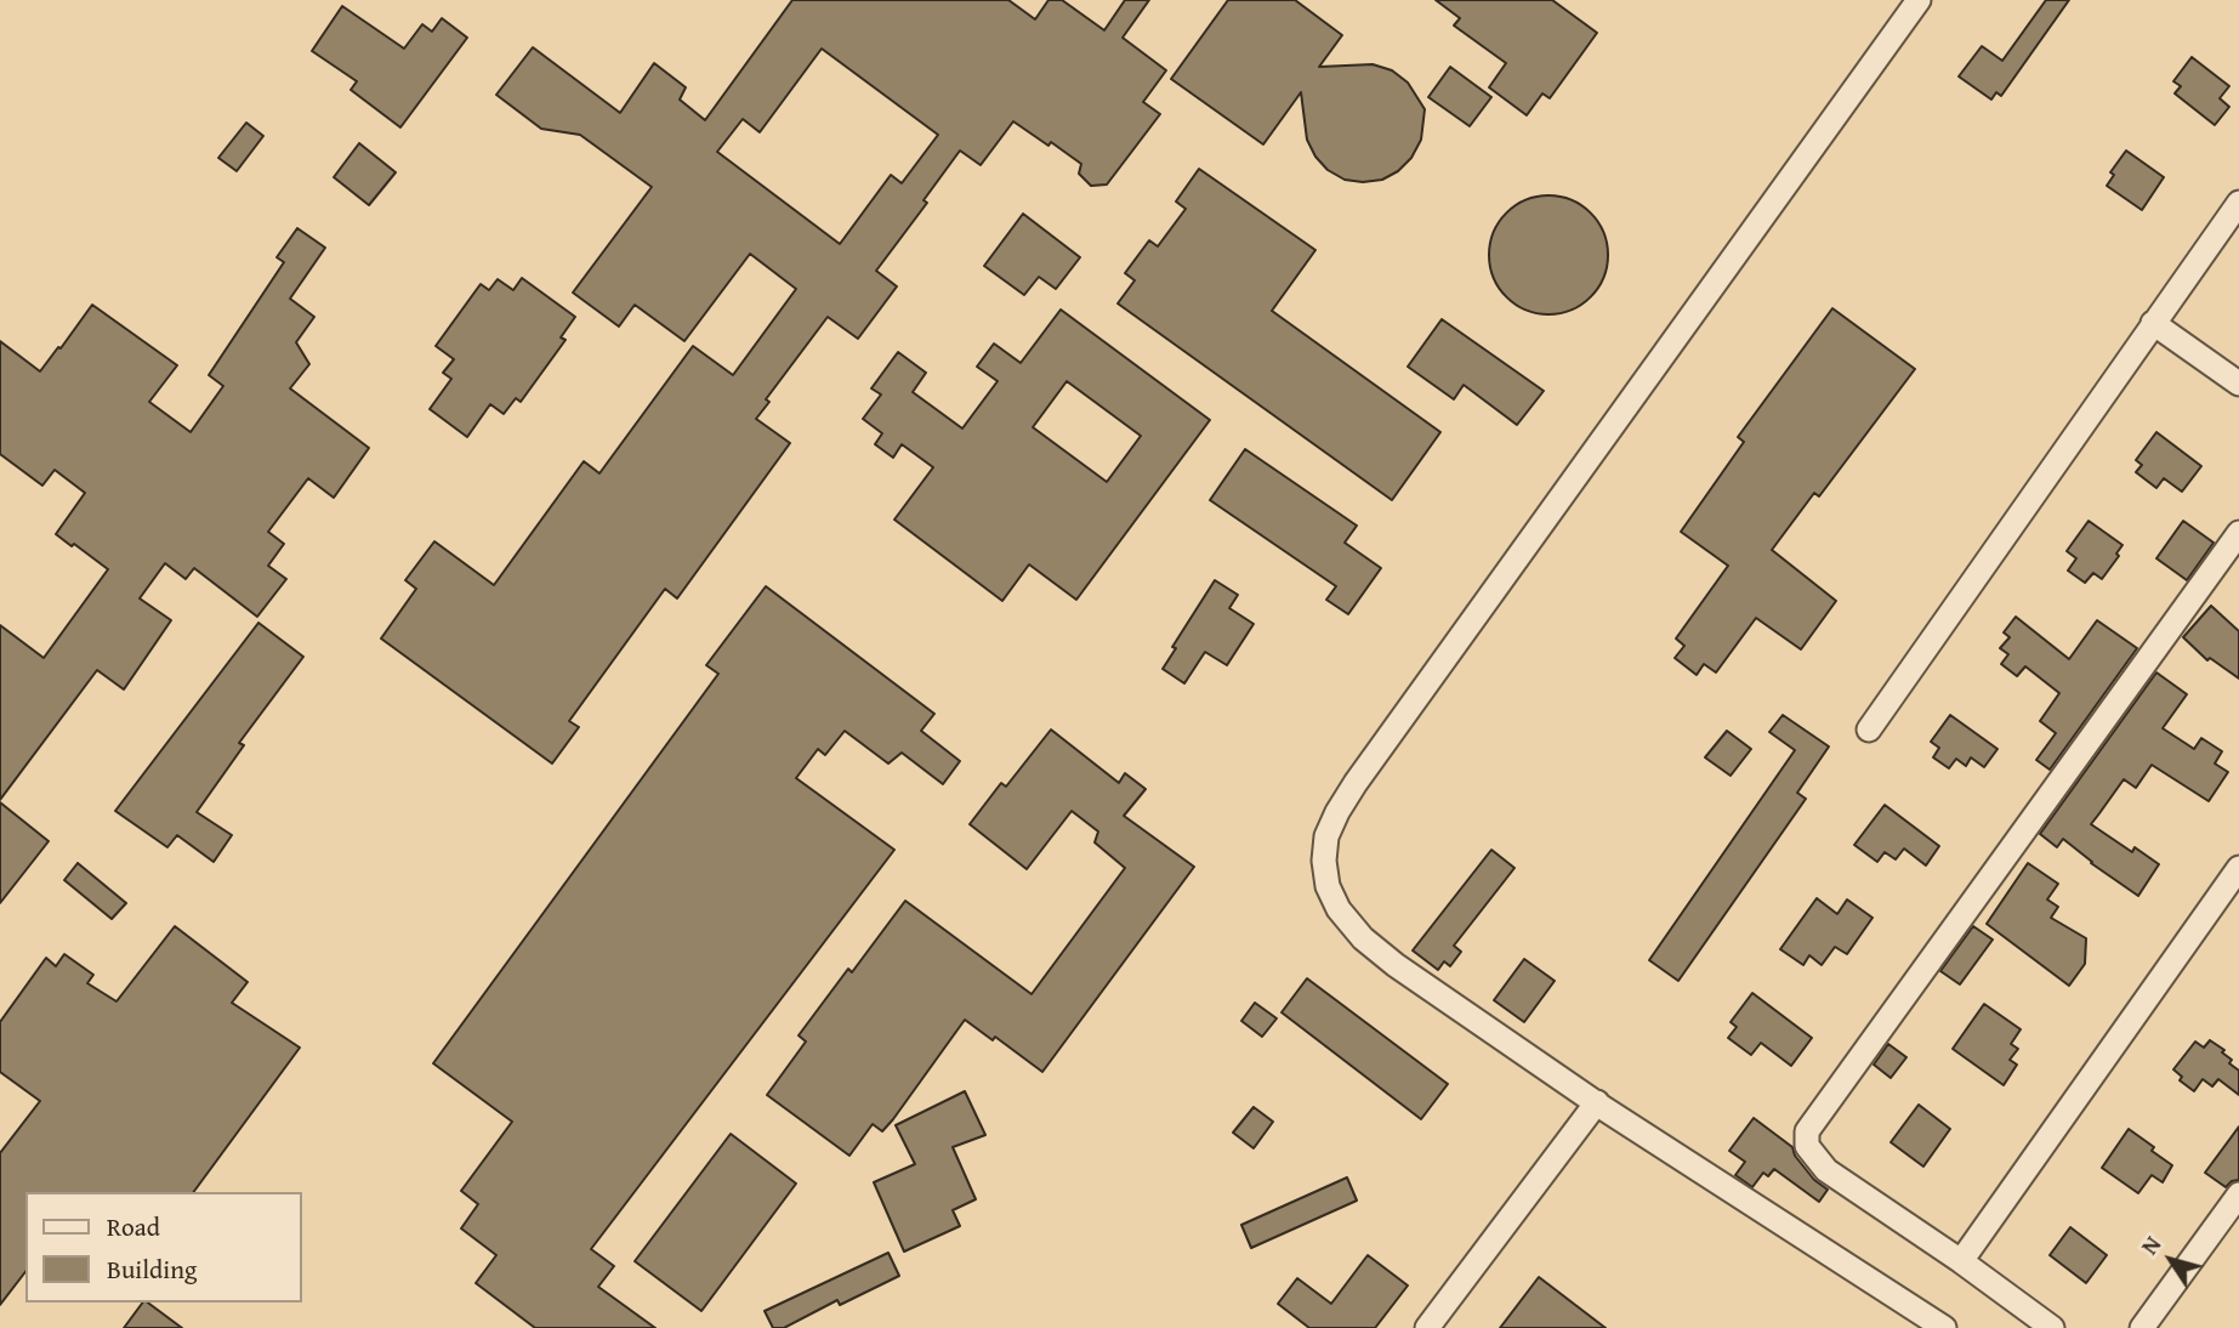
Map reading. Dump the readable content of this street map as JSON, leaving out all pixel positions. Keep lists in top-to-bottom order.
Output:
{
  "legend": ["Road", "Building"],
  "north": "top left"
}
